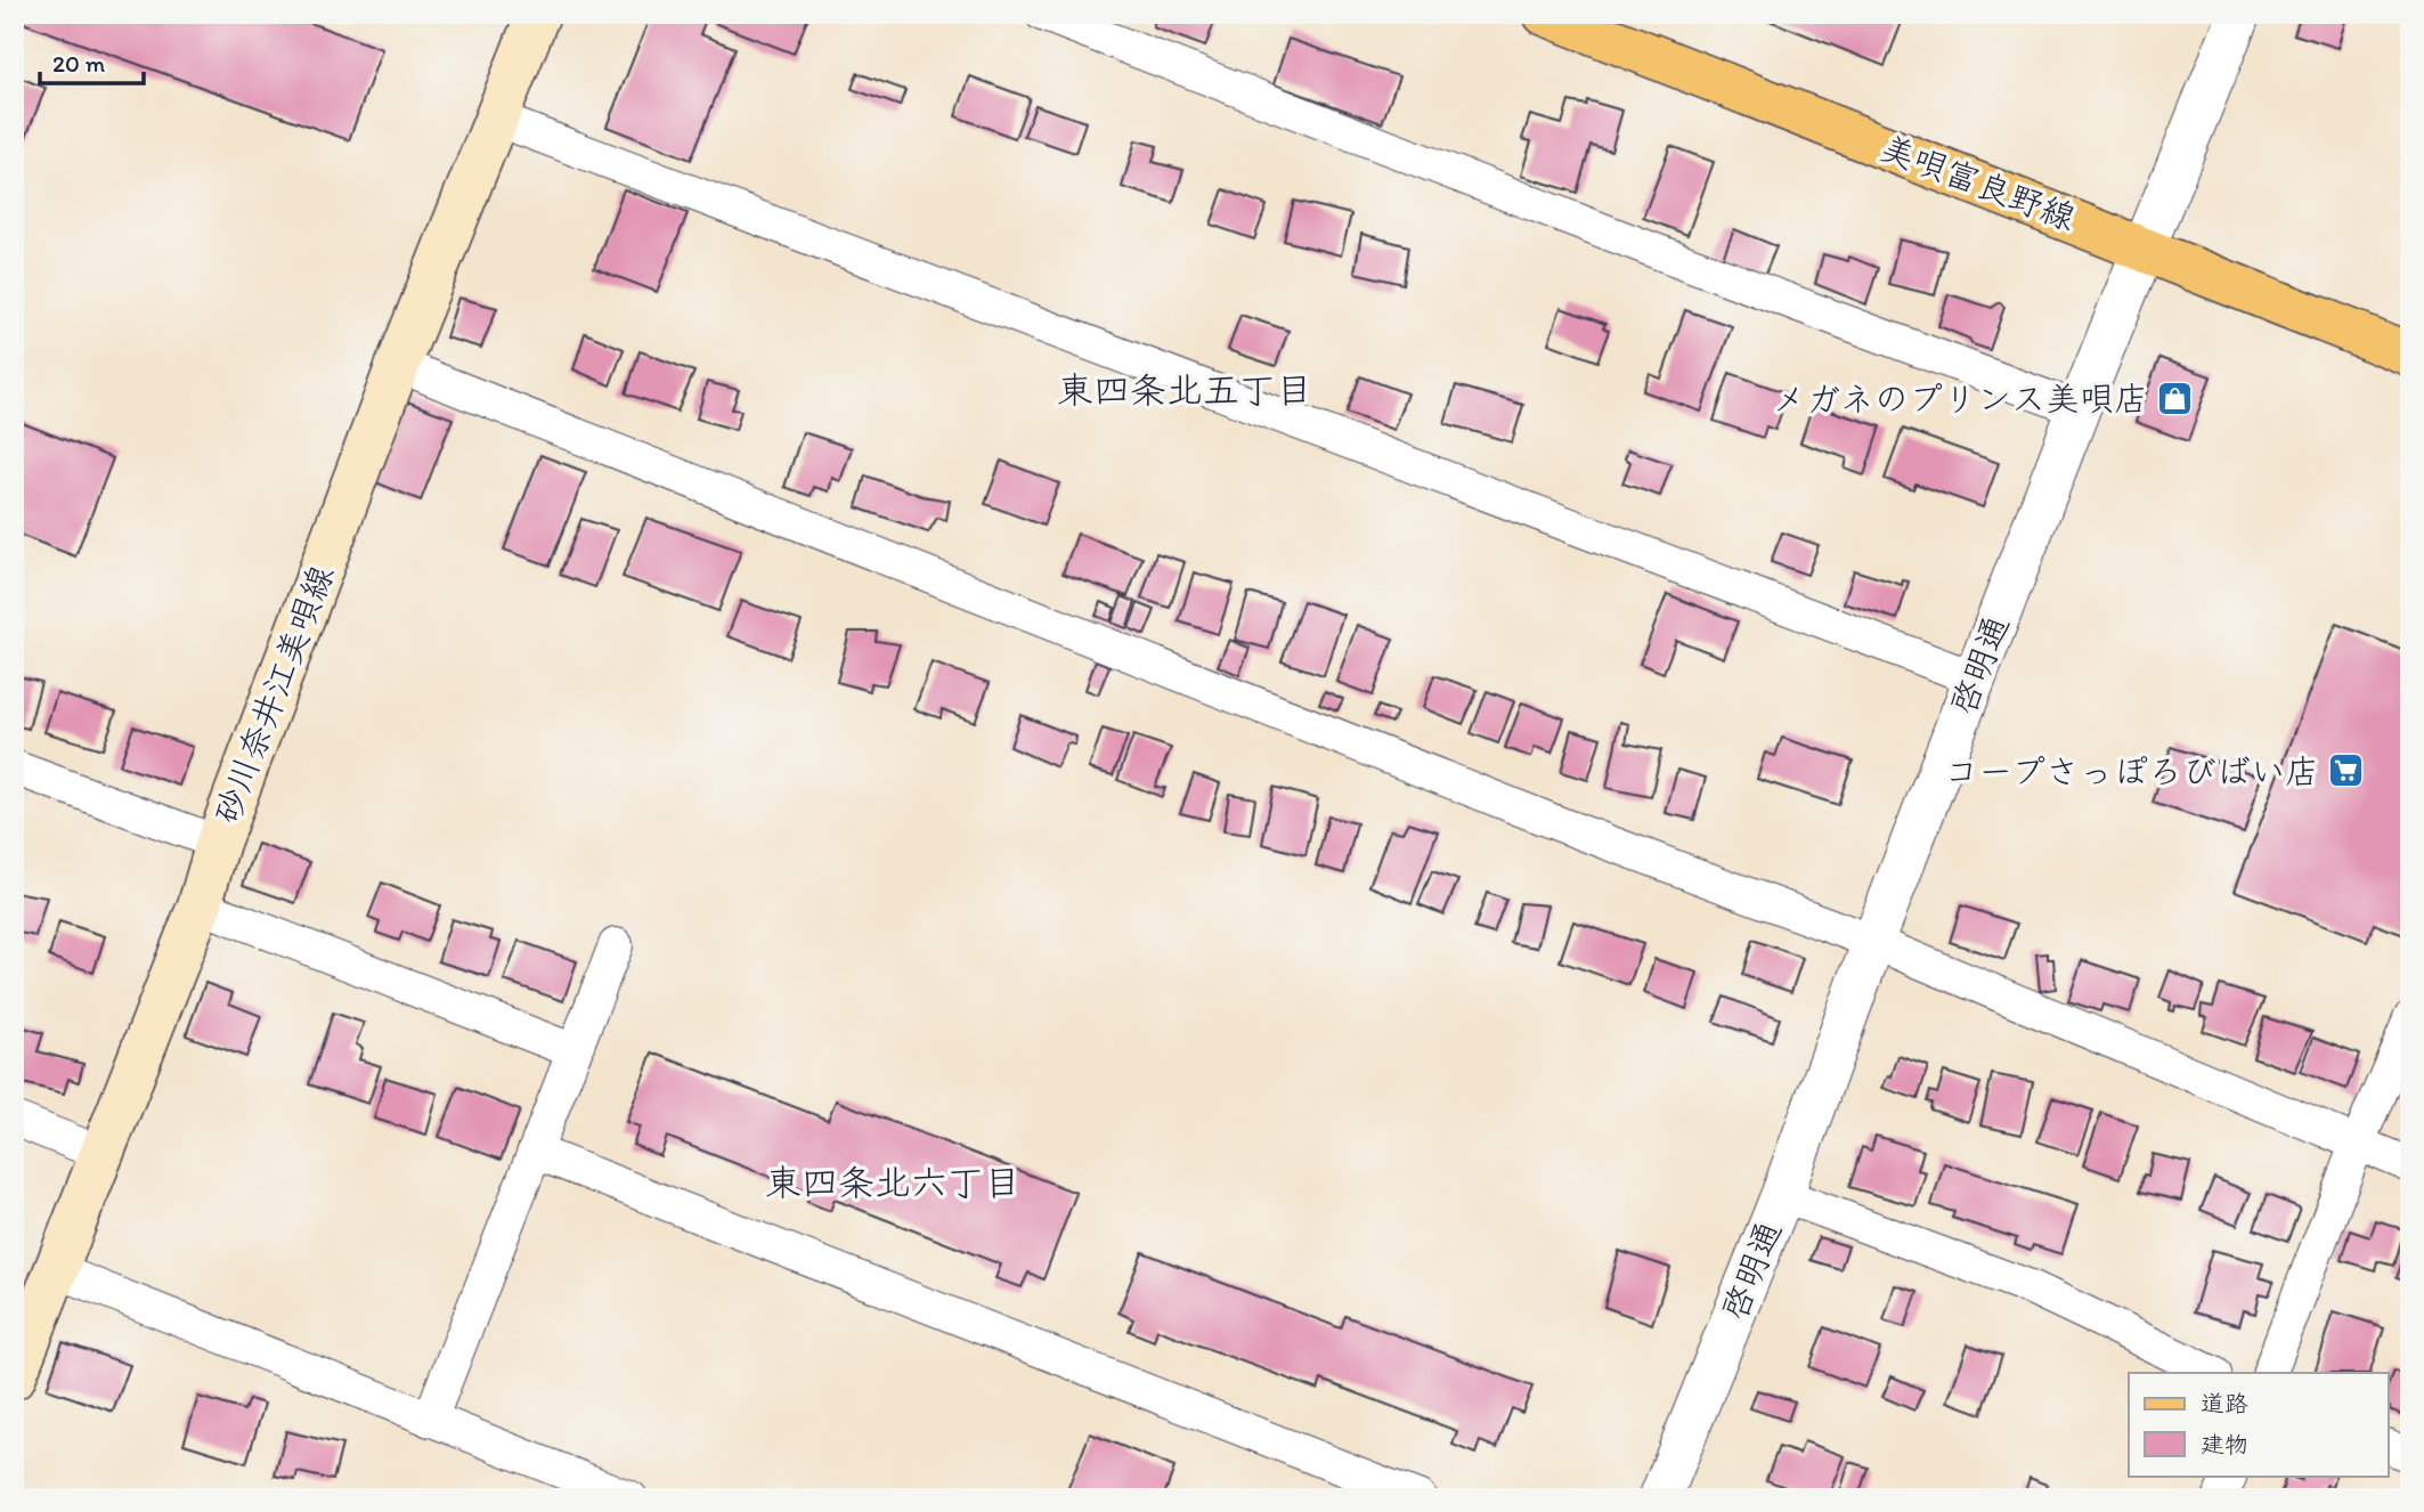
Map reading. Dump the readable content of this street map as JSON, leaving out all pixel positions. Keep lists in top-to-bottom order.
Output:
{
  "streets": {
    "main road": ["美唄富良野線", "砂川奈井江美唄線"],
    "street": ["啓明通"]
  },
  "crossings": [
    ["美唄富良野線", "啓明通"]
  ],
  "districts": ["東四条北五丁目", "東四条北六丁目"],
  "places": {
    "shop": ["メガネのプリンス美唄店"],
    "supermarket": ["コープさっぽろびばい店"]
  },
  "legend": ["道路", "建物"],
  "scale_bar": "20 m"
}
